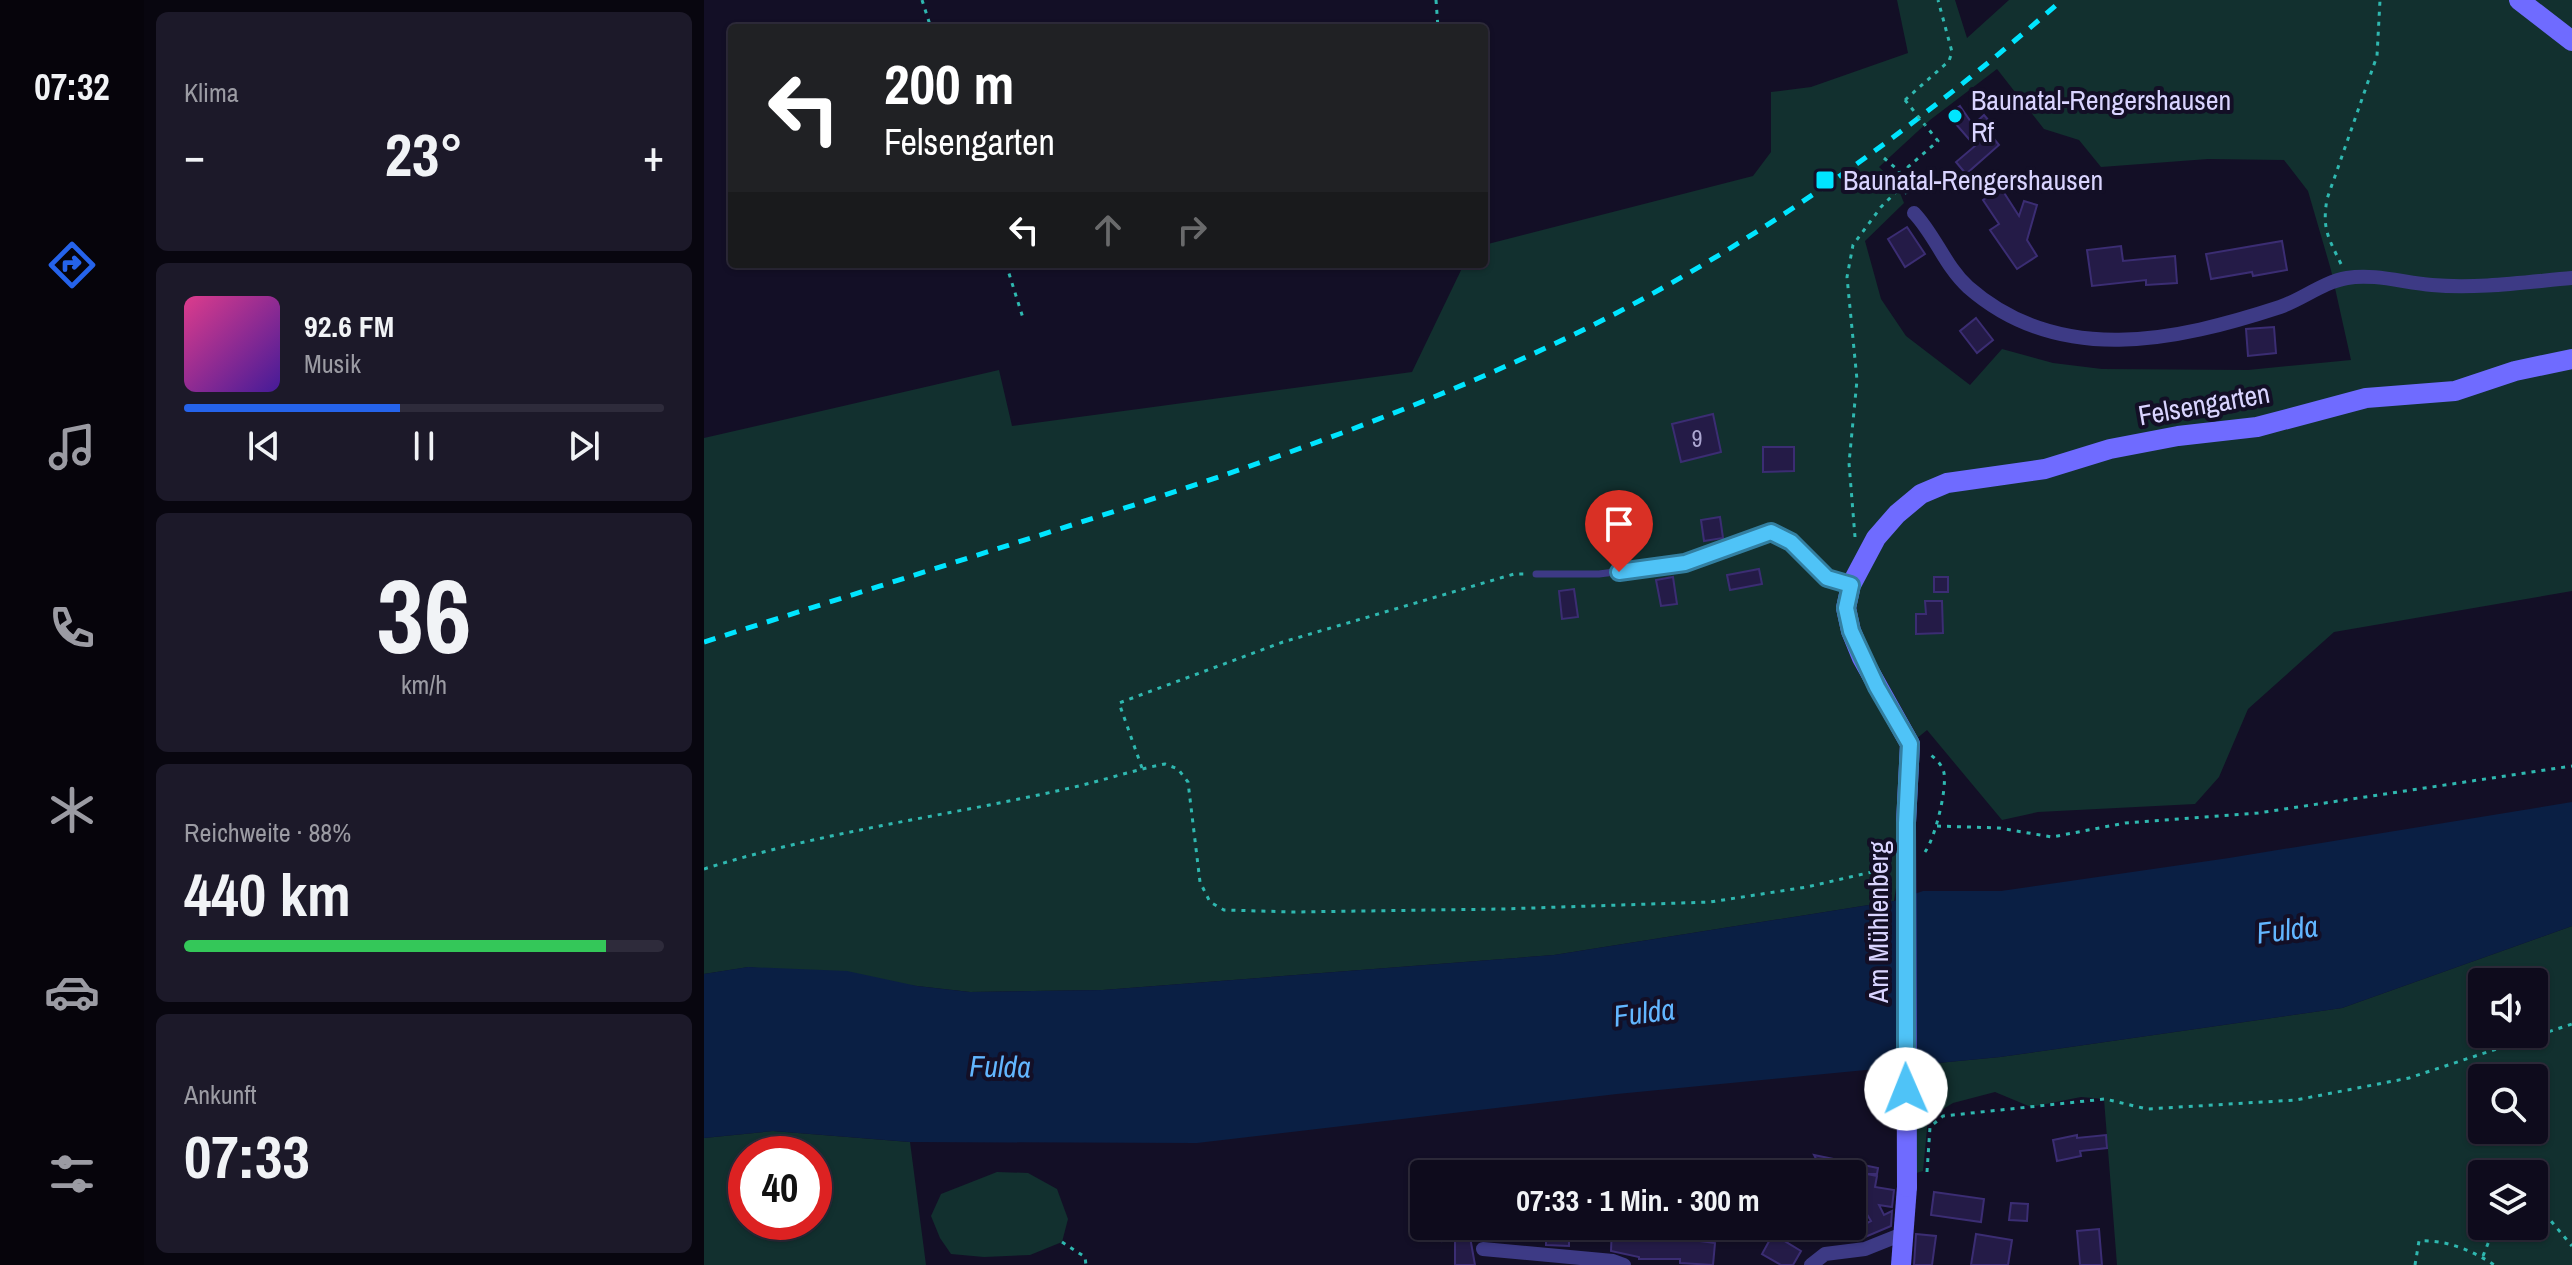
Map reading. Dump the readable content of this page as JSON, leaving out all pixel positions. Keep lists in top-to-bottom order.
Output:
{
  "streets": {
    "street": ["Felsengarten", "Am Mühlenberg"]
  },
  "water": ["Fulda"],
  "places": {
    "other": ["Baunatal-Rengershausen Rf"],
    "transit": ["Baunatal-Rengershausen"]
  },
  "house_numbers": ["9"],
  "page": {
    "tabs": "07:32",
    "tile": [
      "Klima",
      ["36", "km/h"],
      ["Reichweite · 88%", "440 km"],
      ["Ankunft", "07:33"]
    ],
    "turn": ["200 m", "Felsengarten"],
    "heat": ["−", "23°", "+"],
    "song": ["92.6 FM", "Musik"],
    "limit": "40",
    "trip": "07:33 · 1 Min. · 300 m"
  }
}
